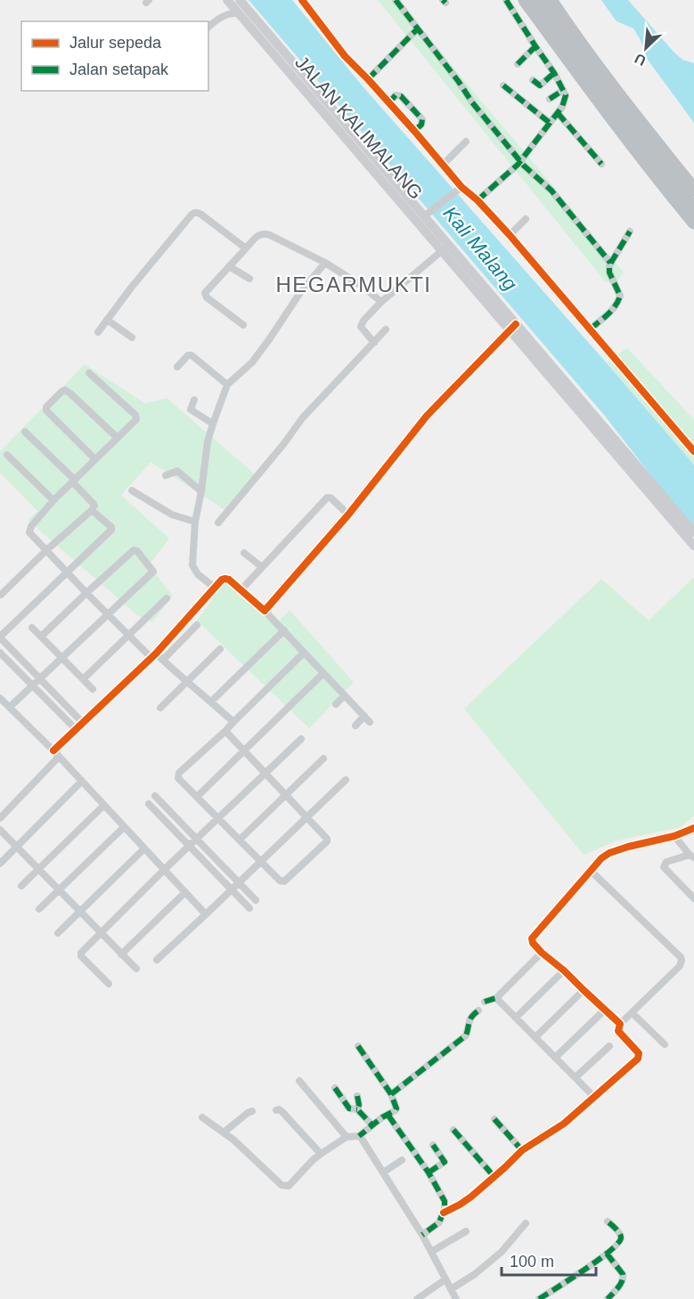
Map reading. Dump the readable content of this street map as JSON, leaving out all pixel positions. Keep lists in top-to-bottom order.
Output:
{
  "streets": {
    "main road": ["JALAN KALIMALANG"]
  },
  "districts": ["HEGARMUKTI"],
  "water": ["Kali Malang"],
  "legend": ["Jalur sepeda", "Jalan setapak"],
  "scale_bar": "100 m",
  "north": "bottom left"
}
